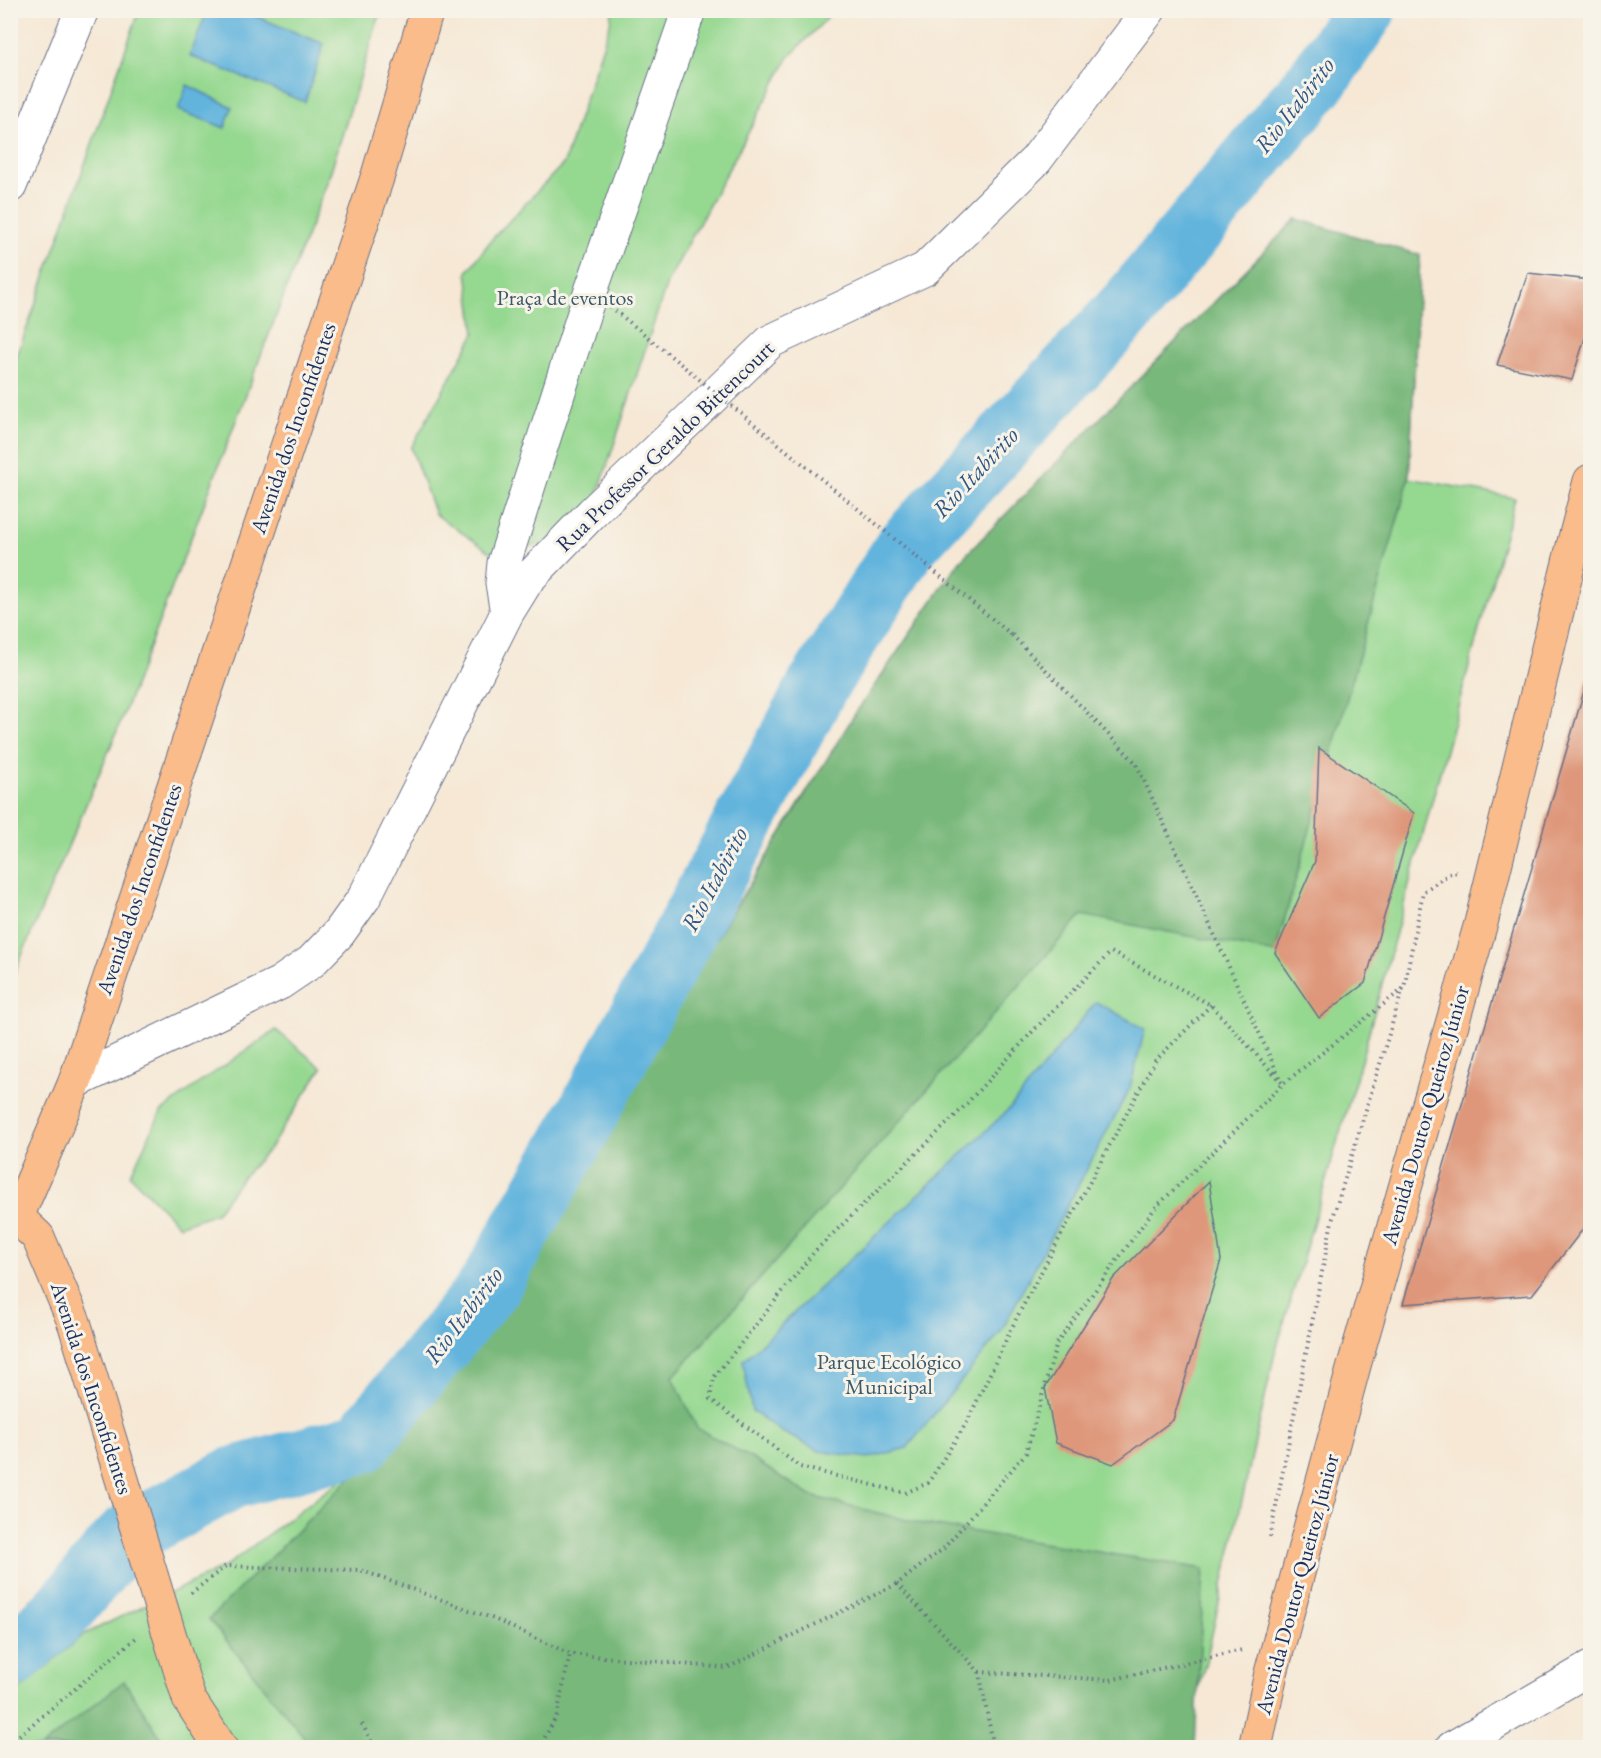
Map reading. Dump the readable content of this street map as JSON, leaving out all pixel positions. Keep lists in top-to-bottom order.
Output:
{
  "streets": {
    "main road": ["Avenida dos Inconfidentes", "Avenida Doutor Queiroz Júnior"],
    "street": ["Rua Professor Geraldo Bittencourt"]
  },
  "crossings": [
    ["Avenida dos Inconfidentes", "Rua Professor Geraldo Bittencourt"]
  ],
  "water": ["Rio Itabirito"],
  "parks": ["Praça de eventos", "Parque Ecológico Municipal"]
}
